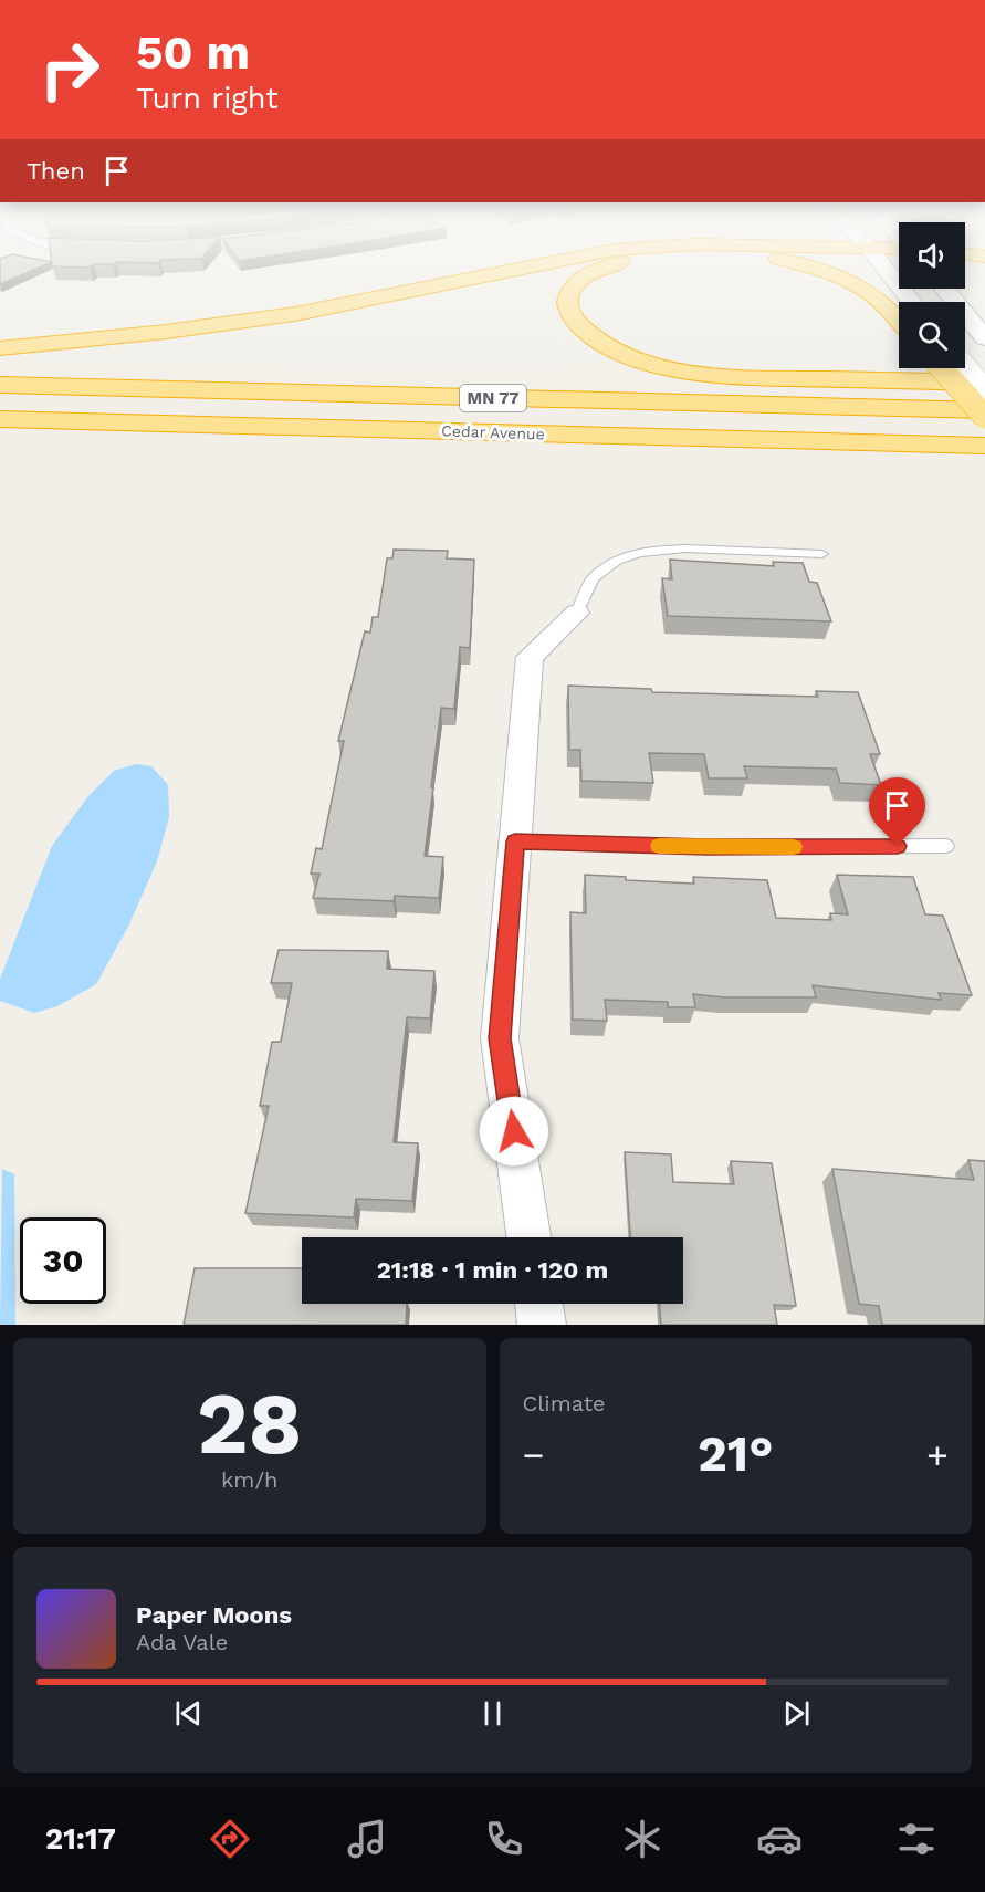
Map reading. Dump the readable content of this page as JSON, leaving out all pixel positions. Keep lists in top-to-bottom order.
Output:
{
  "streets": {
    "highway": ["MN 77", "Cedar Avenue"]
  },
  "page": {
    "turn": ["50 m", "Turn right"],
    "then": "Then",
    "limit": "30",
    "trip": "21:18 · 1 min · 120 m",
    "tile": [
      ["28", "km/h"],
      "Climate"
    ],
    "heat": ["−", "21°", "+"],
    "song": ["Paper Moons", "Ada Vale"],
    "tabs": "21:17"
  }
}
